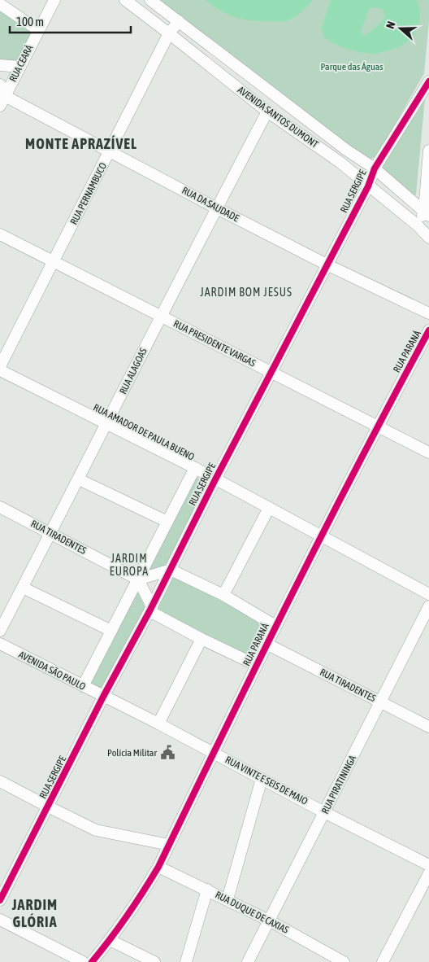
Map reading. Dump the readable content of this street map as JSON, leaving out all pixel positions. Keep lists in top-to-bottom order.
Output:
{
  "streets": {
    "street": [
      "RUA CEARÁ",
      "AVENIDA SANTOS DUMONT",
      "RUA SERGIPE",
      "RUA PERNAMBUCO",
      "RUA DA SAUDADE",
      "RUA PRESIDENTE VARGAS",
      "RUA PARANÁ",
      "RUA ALAGOAS",
      "RUA AMADOR DE PAULA BUENO",
      "RUA TIRADENTES",
      "AVENIDA SÃO PAULO",
      "RUA VINTE E SEIS DE MAIO",
      "RUA PIRATININGA",
      "RUA DUQUE DE CAXIAS"
    ]
  },
  "crossings": [
    ["RUA CEARÁ", "RUA DA SAUDADE"],
    ["AVENIDA SANTOS DUMONT", "RUA SERGIPE"],
    ["AVENIDA SANTOS DUMONT", "RUA PERNAMBUCO"],
    ["AVENIDA SANTOS DUMONT", "RUA ALAGOAS"],
    ["RUA SERGIPE", "RUA DA SAUDADE"],
    ["RUA SERGIPE", "RUA PRESIDENTE VARGAS"],
    ["RUA SERGIPE", "RUA AMADOR DE PAULA BUENO"],
    ["RUA SERGIPE", "RUA TIRADENTES"],
    ["RUA SERGIPE", "AVENIDA SÃO PAULO"],
    ["RUA SERGIPE", "RUA VINTE E SEIS DE MAIO"],
    ["RUA PERNAMBUCO", "RUA DA SAUDADE"],
    ["RUA PERNAMBUCO", "RUA PRESIDENTE VARGAS"],
    ["RUA DA SAUDADE", "RUA ALAGOAS"],
    ["RUA PRESIDENTE VARGAS", "RUA PARANÁ"],
    ["RUA PRESIDENTE VARGAS", "RUA ALAGOAS"],
    ["RUA PARANÁ", "RUA AMADOR DE PAULA BUENO"],
    ["RUA PARANÁ", "RUA TIRADENTES"],
    ["RUA PARANÁ", "RUA VINTE E SEIS DE MAIO"],
    ["RUA PARANÁ", "RUA DUQUE DE CAXIAS"],
    ["RUA ALAGOAS", "RUA AMADOR DE PAULA BUENO"],
    ["RUA ALAGOAS", "RUA TIRADENTES"],
    ["RUA TIRADENTES", "RUA PIRATININGA"],
    ["AVENIDA SÃO PAULO", "RUA VINTE E SEIS DE MAIO"],
    ["RUA VINTE E SEIS DE MAIO", "RUA PIRATININGA"],
    ["RUA PIRATININGA", "RUA DUQUE DE CAXIAS"]
  ],
  "districts": [
    "MONTE APRAZÍVEL",
    "JARDIM BOM JESUS",
    "JARDIM EUROPA",
    "JARDIM GLÓRIA"
  ],
  "parks": ["Parque das Águas"],
  "places": {
    "public building": ["Polícia Militar"]
  },
  "scale_bar": "100 m",
  "north": "left"
}
